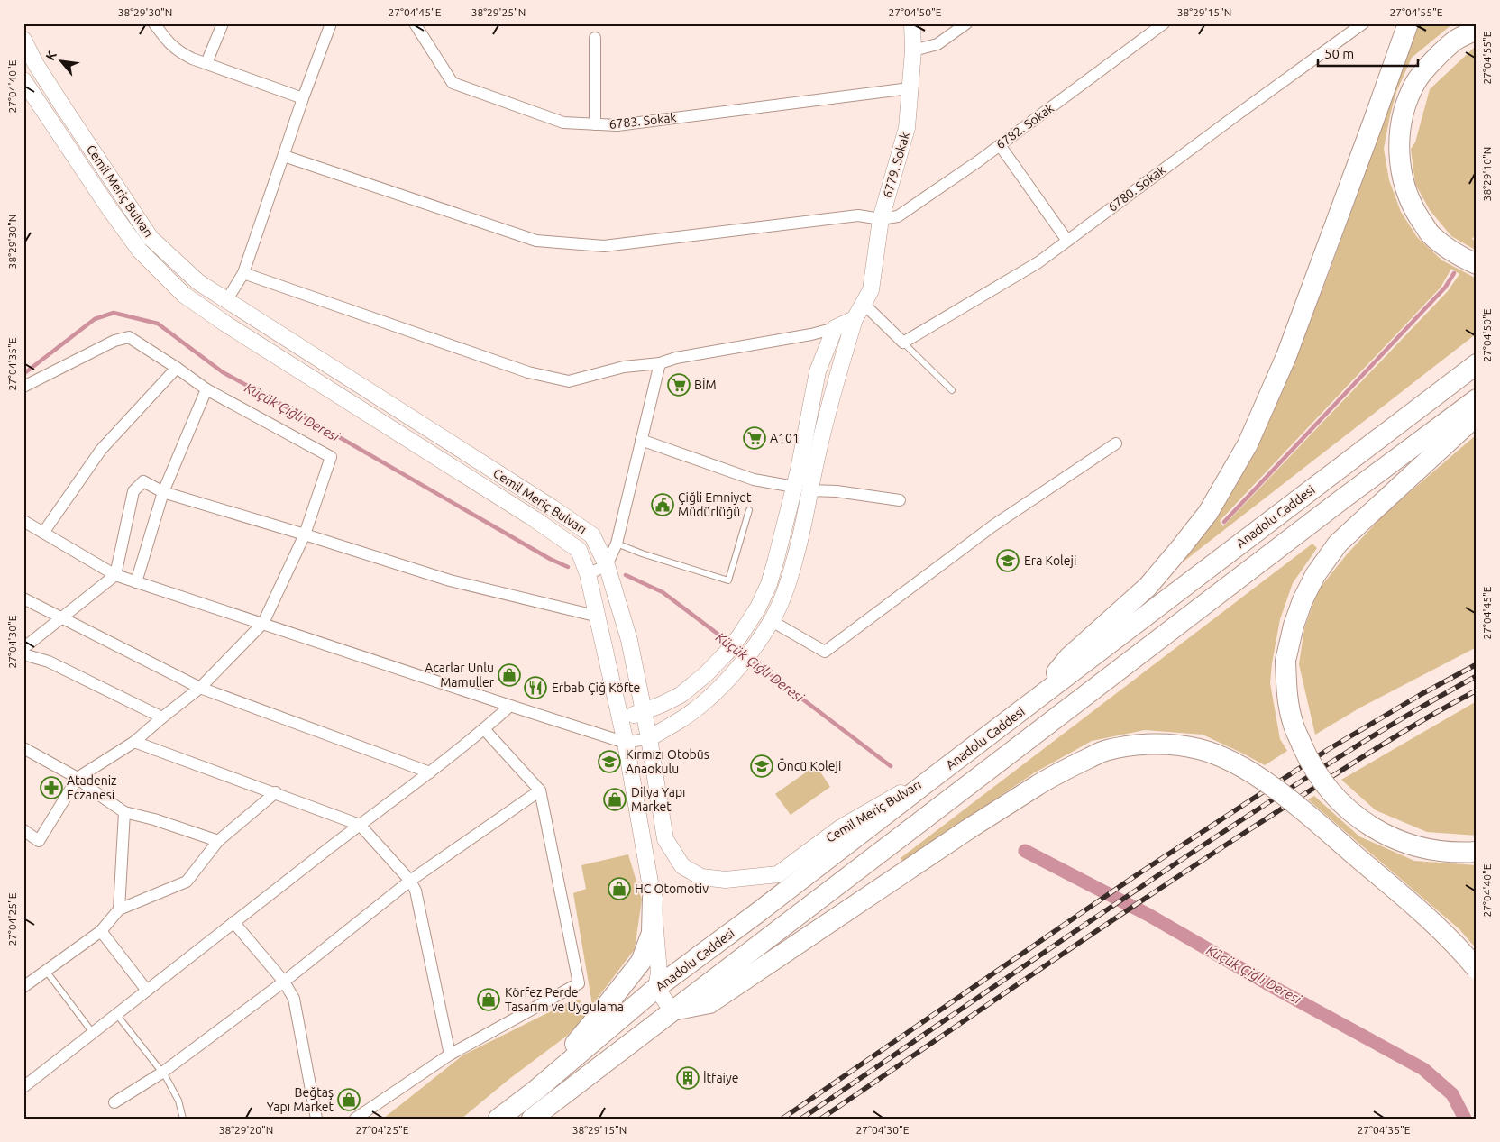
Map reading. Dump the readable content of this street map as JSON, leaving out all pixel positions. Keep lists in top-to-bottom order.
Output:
{
  "streets": {
    "highway": ["Anadolu Caddesi"],
    "main road": ["6779. Sokak", "Cemil Meriç Bulvarı"],
    "street": ["6783. Sokak", "6782. Sokak", "6780. Sokak"]
  },
  "crossings": [
    ["6783. Sokak", "6779. Sokak"],
    ["6782. Sokak", "6779. Sokak"],
    ["Cemil Meriç Bulvarı", "Anadolu Caddesi"]
  ],
  "water": ["Küçük Çiğli Deresi"],
  "places": {
    "supermarket": ["BİM", "A101"],
    "public building": ["Çiğli Emniyet Müdürlüğü"],
    "school or university": ["Era Koleji", "Kırmızı Otobüs Anaokulu", "Öncü Koleji"],
    "shop": [
      "Acarlar Unlu Mamuller",
      "Dilya Yapı Market",
      "HC Otomotiv",
      "Körfez Perde Tasarım ve Uygulama",
      "Beğtaş Yapı Market"
    ],
    "restaurant": ["Erbab Çiğ Köfte"],
    "pharmacy": ["Atadeniz Eczanesi"],
    "building": ["İtfaiye"]
  },
  "scale_bar": "50 m",
  "north": "top left",
  "coordinates": [
    "38°29'30\"N",
    "27°04'45\"E",
    "38°29'25\"N",
    "27°04'50\"E",
    "38°29'15\"N",
    "27°04'55\"E",
    "27°04'40\"E",
    "38°29'10\"N",
    "27°04'35\"E",
    "27°04'30\"E",
    "27°04'25\"E",
    "38°29'20\"N"
  ]
}
